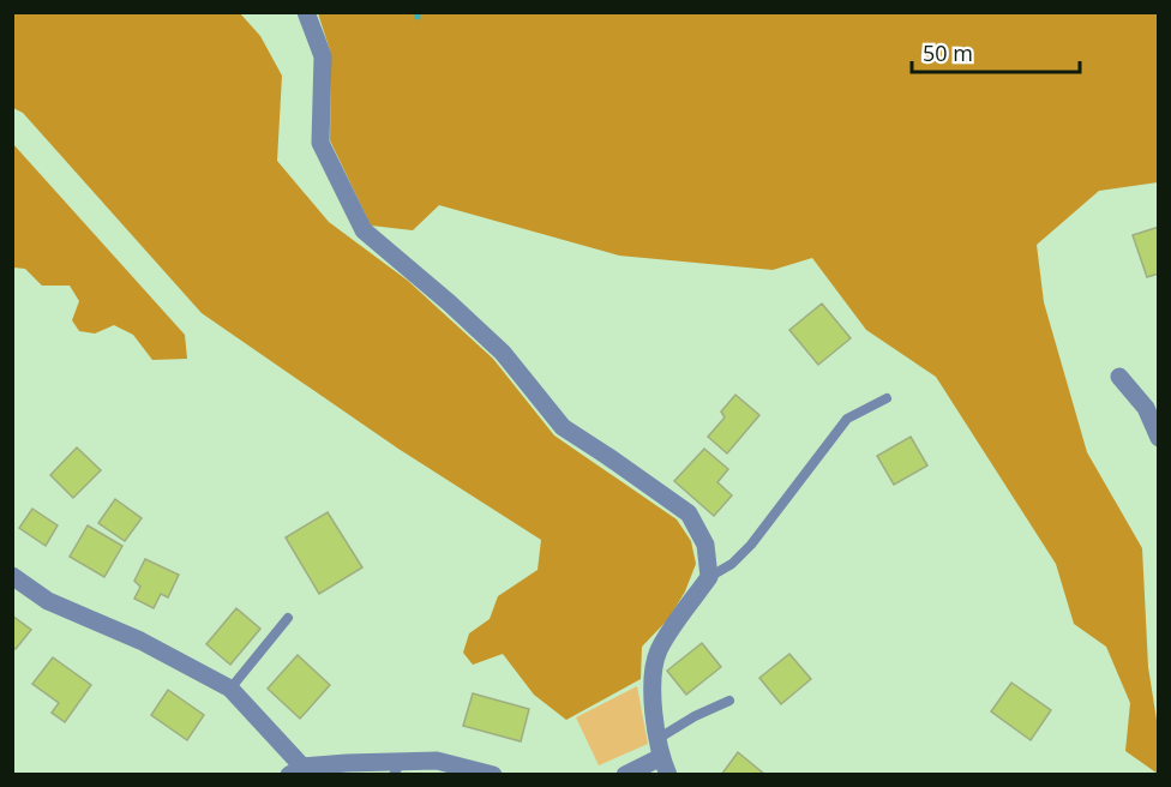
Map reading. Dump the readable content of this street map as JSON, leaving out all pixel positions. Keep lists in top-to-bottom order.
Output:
{
  "scale_bar": "50 m"
}
